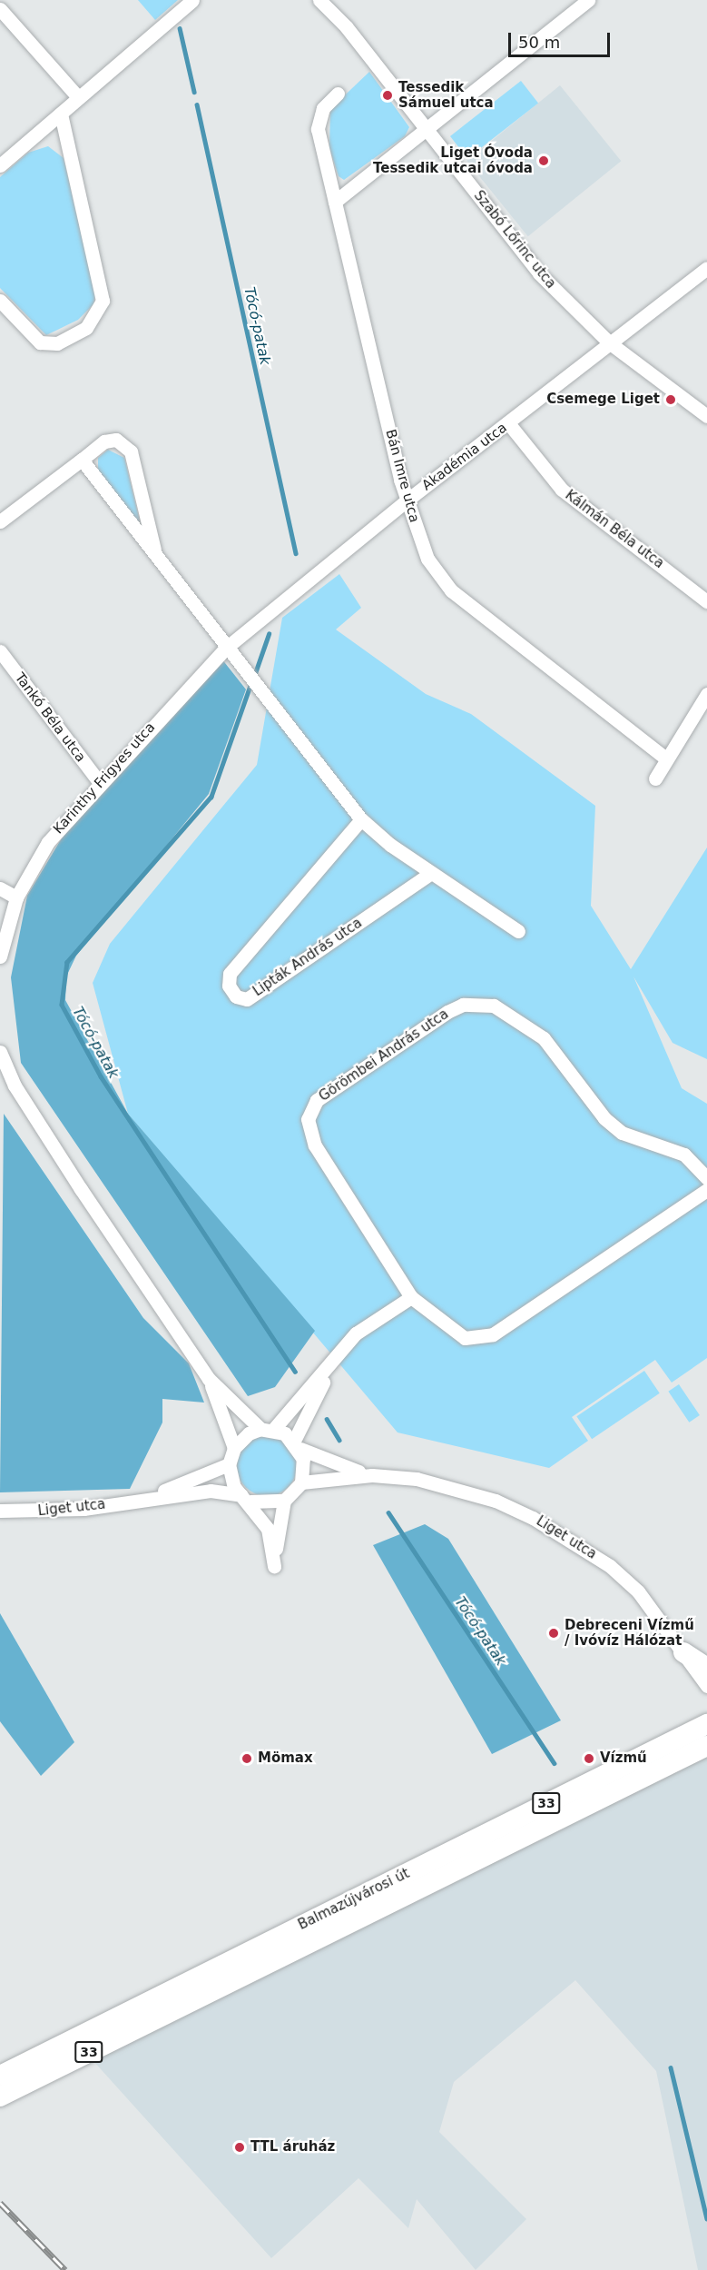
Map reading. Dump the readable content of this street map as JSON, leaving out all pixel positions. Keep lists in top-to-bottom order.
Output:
{
  "streets": {
    "main road": ["33", "Balmazújvárosi út"],
    "street": [
      "Szabó Lőrinc utca",
      "Akadémia utca",
      "Bán Imre utca",
      "Kálmán Béla utca",
      "Tankó Béla utca",
      "Karinthy Frigyes utca",
      "Lipták András utca",
      "Görömbei András utca",
      "Liget utca"
    ]
  },
  "crossings": [
    ["Szabó Lőrinc utca", "Akadémia utca"],
    ["Akadémia utca", "Bán Imre utca"],
    ["Akadémia utca", "Kálmán Béla utca"],
    ["Akadémia utca", "Karinthy Frigyes utca"],
    ["Tankó Béla utca", "Karinthy Frigyes utca"]
  ],
  "water": ["Tócó-patak"],
  "places": [
    "Tessedik Sámuel utca",
    "Liget Óvoda Tessedik utcai óvoda",
    "Csemege Liget",
    "Debreceni Vízmű / Ivóvíz Hálózat",
    "Mömax",
    "Vízmű",
    "TTL áruház"
  ],
  "scale_bar": "50 m"
}
